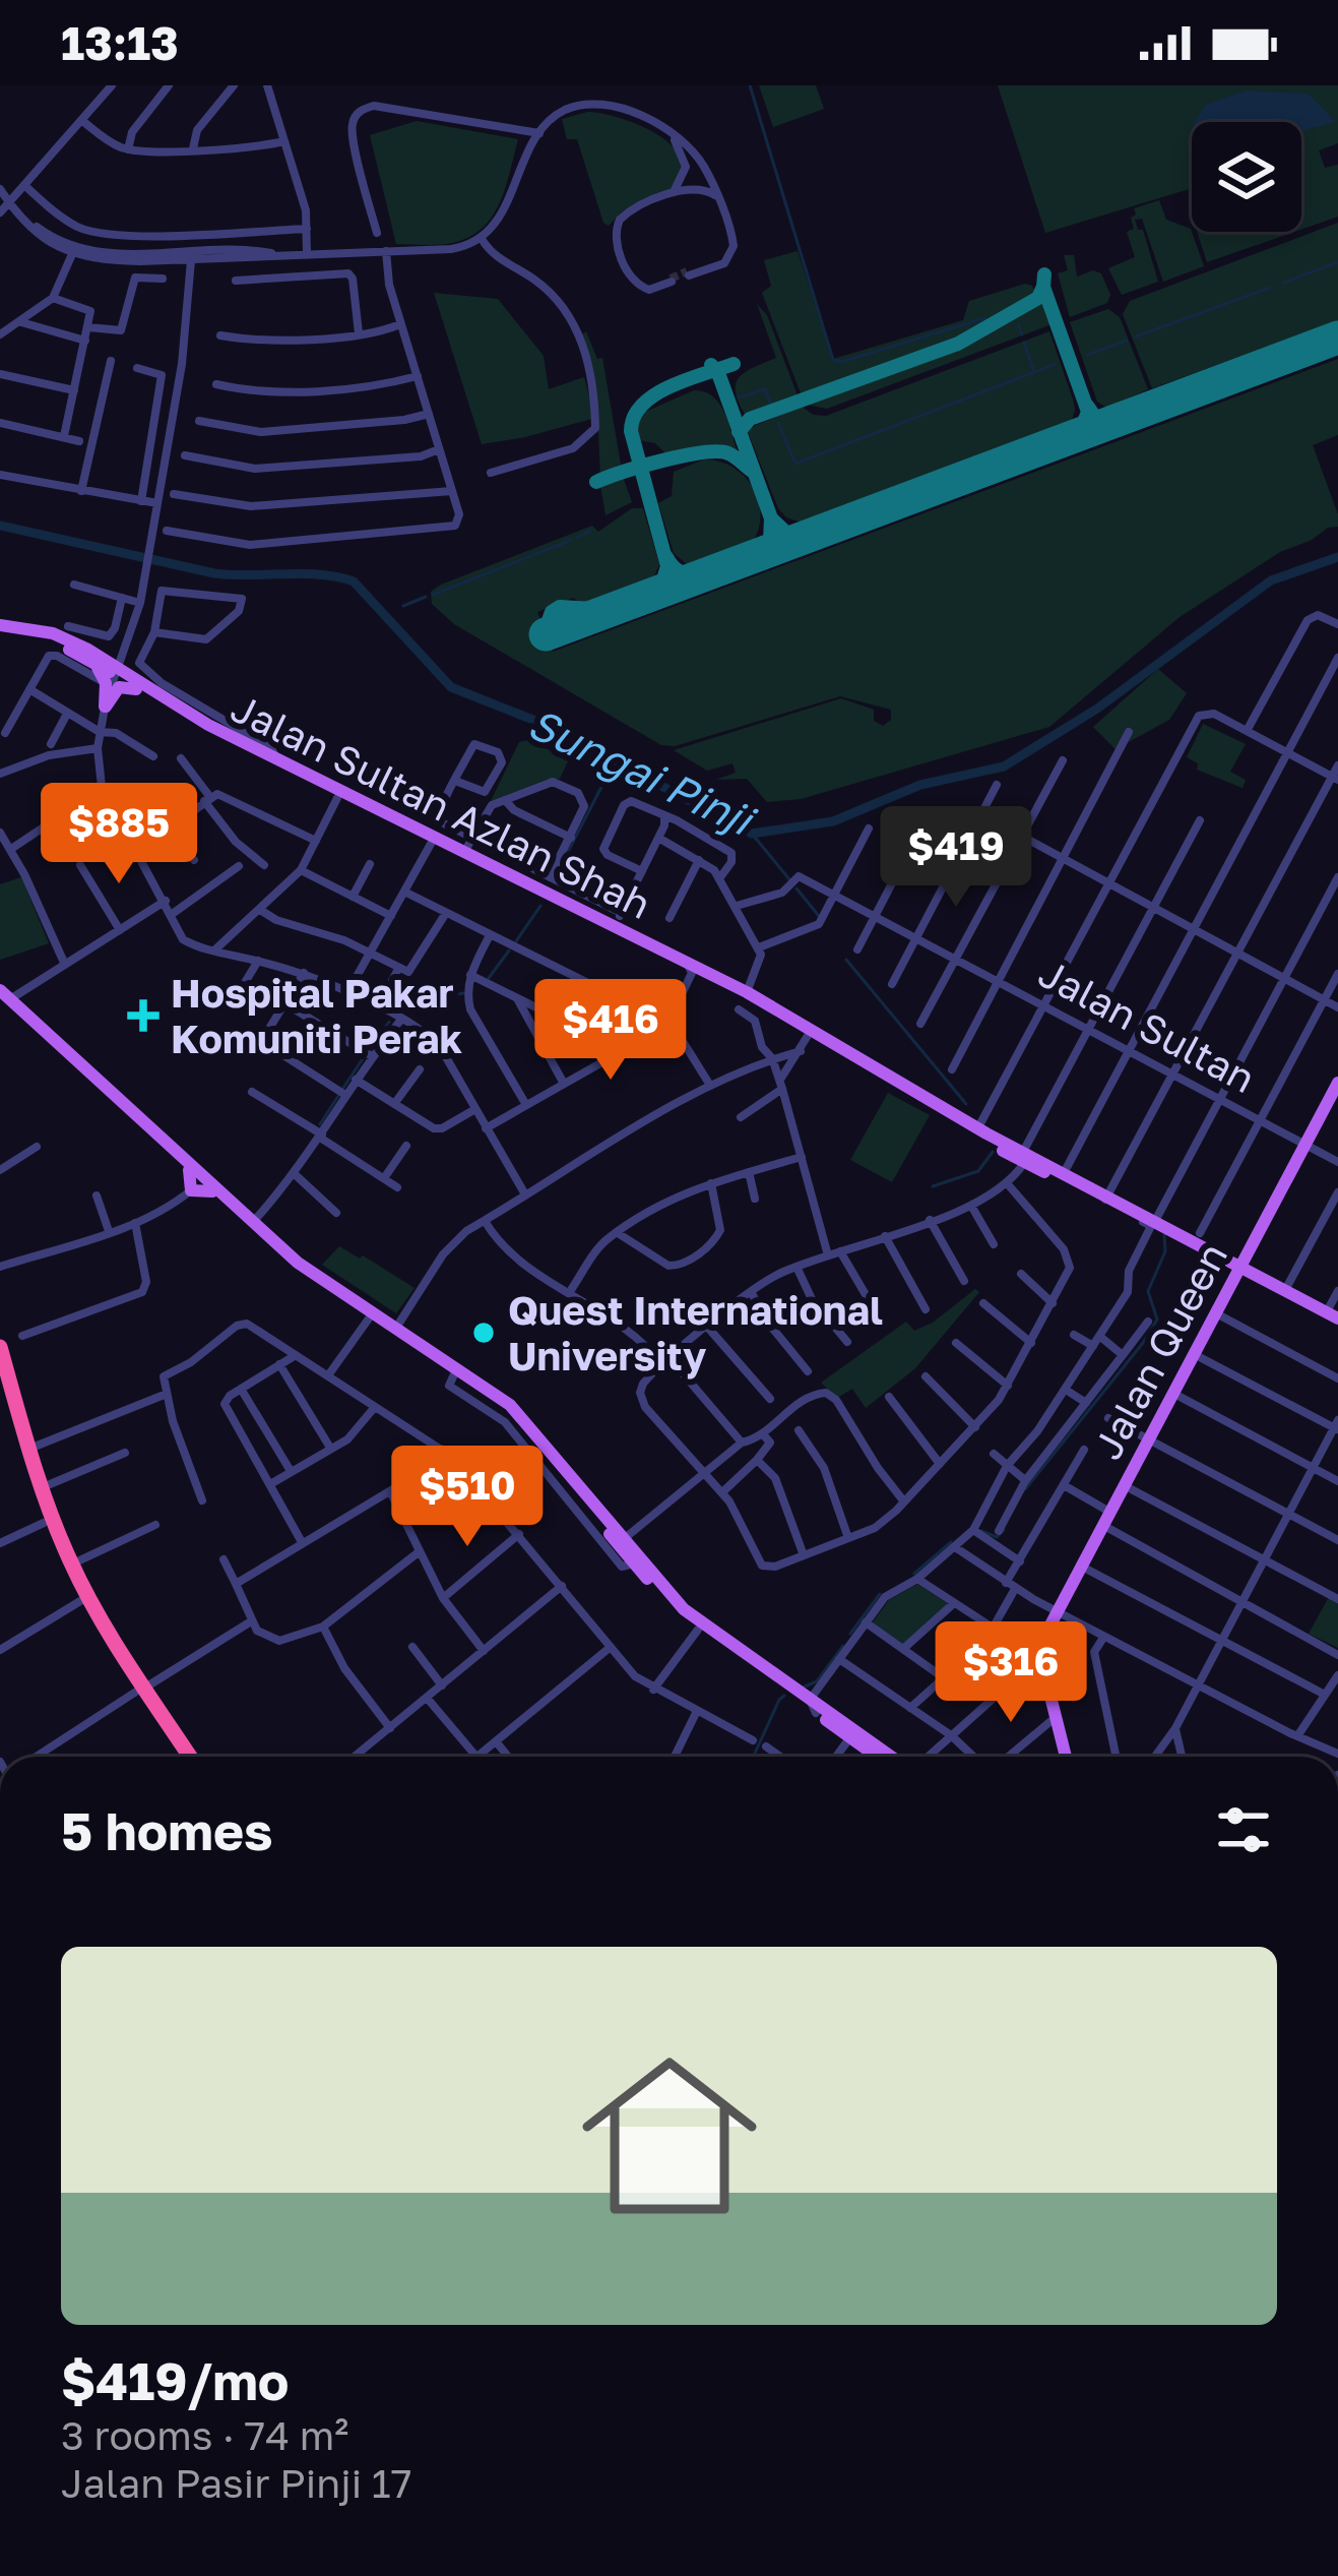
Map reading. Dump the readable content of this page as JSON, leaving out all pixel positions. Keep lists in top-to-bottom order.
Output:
{
  "streets": {
    "main road": ["Jalan Sultan Azlan Shah", "Jalan Queen"],
    "street": ["Jalan Sultan"]
  },
  "crossings": [
    ["Jalan Sultan Azlan Shah", "Jalan Queen"],
    ["Jalan Sultan", "Jalan Queen"]
  ],
  "water": ["Sungai Pinji"],
  "places": {
    "health": ["Hospital Pakar Komuniti Perak"],
    "other": ["Quest International University"]
  },
  "page": {
    "status": "13:13",
    "price": [
      "$885",
      "$419",
      "$416",
      "$510",
      "$316"
    ],
    "heading": "5 homes",
    "list": [
      {
        "name": "$419/mo",
        "note": "3 rooms · 74 m² · Jalan Pasir Pinji 17"
      }
    ]
  }
}
